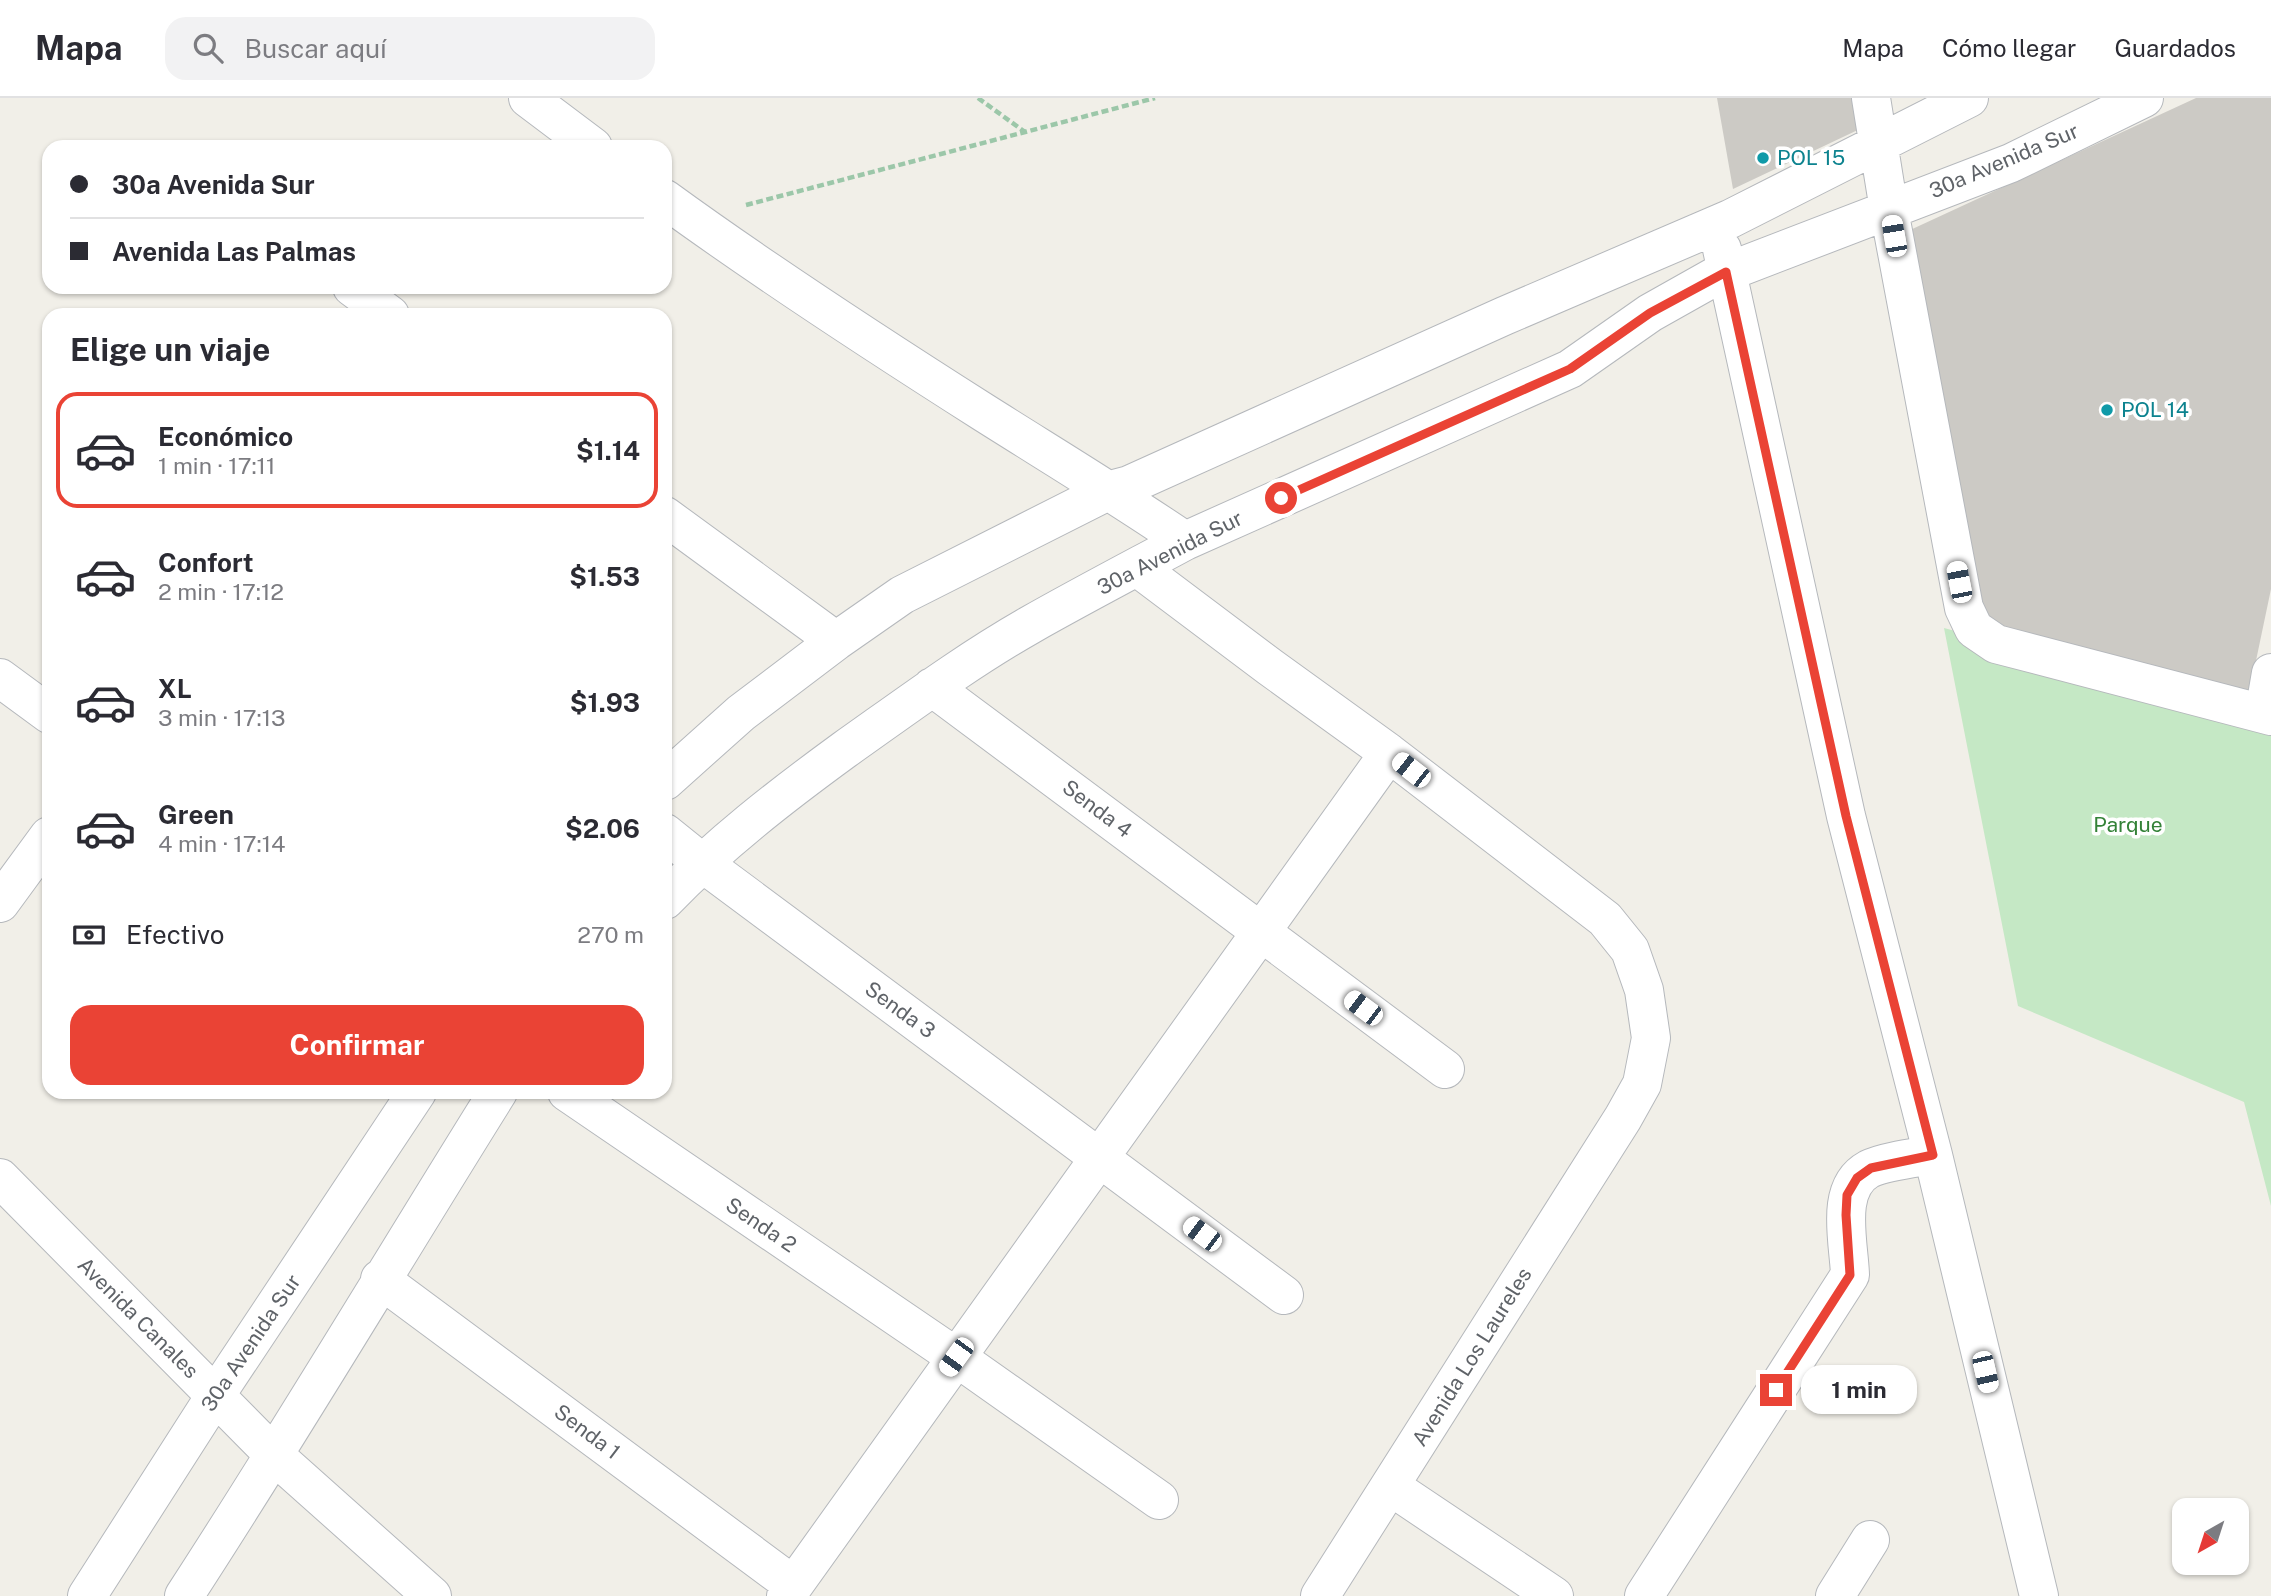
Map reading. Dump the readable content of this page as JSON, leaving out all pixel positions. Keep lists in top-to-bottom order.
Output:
{
  "streets": {
    "street": [
      "30a Avenida Sur",
      "Senda 4",
      "Senda 3",
      "Senda 2",
      "Avenida Canales",
      "Avenida Los Laureles",
      "Senda 1"
    ]
  },
  "crossings": [
    ["30a Avenida Sur", "Senda 4"],
    ["30a Avenida Sur", "Senda 3"],
    ["30a Avenida Sur", "Avenida Canales"],
    ["30a Avenida Sur", "Avenida Los Laureles"]
  ],
  "parks": ["Parque"],
  "places": ["POL 15", "POL 14"],
  "north": "bottom left",
  "page": {
    "header": "Mapa",
    "search": "Buscar aquí",
    "nav": ["Mapa", "Cómo llegar", "Guardados"],
    "banner": ["30a Avenida Sur", "Avenida Las Palmas"],
    "heading": "Elige un viaje",
    "list": [
      {
        "name": "Económico",
        "note": "1 min · 17:11",
        "value": "$1.14"
      },
      {
        "name": "Confort",
        "note": "2 min · 17:12",
        "value": "$1.53"
      },
      {
        "name": "XL",
        "note": "3 min · 17:13",
        "value": "$1.93"
      },
      {
        "name": "Green",
        "note": "4 min · 17:14",
        "value": "$2.06"
      }
    ],
    "pay": ["Efectivo", "270 m"],
    "buttons": "Confirmar",
    "bubble": "1 min"
  }
}
